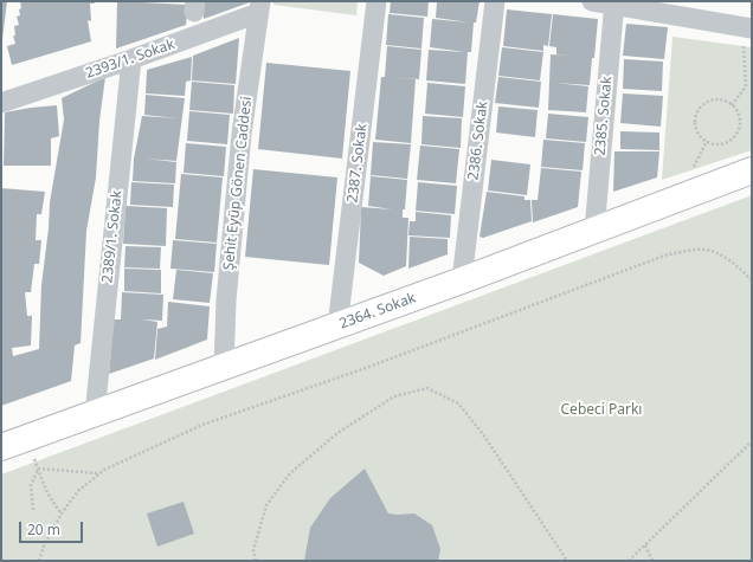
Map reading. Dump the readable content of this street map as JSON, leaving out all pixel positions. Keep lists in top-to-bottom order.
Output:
{
  "streets": {
    "street": [
      "2393/1. Sokak",
      "2385. Sokak",
      "2386. Sokak",
      "2387. Sokak",
      "Şehit Eyüp Gönen Caddesi",
      "2389/1. Sokak",
      "2364. Sokak"
    ]
  },
  "crossings": [
    ["2393/1. Sokak", "Şehit Eyüp Gönen Caddesi"],
    ["2393/1. Sokak", "2389/1. Sokak"],
    ["2385. Sokak", "2364. Sokak"],
    ["2386. Sokak", "2364. Sokak"],
    ["2387. Sokak", "2364. Sokak"],
    ["Şehit Eyüp Gönen Caddesi", "2364. Sokak"],
    ["2389/1. Sokak", "2364. Sokak"]
  ],
  "parks": ["Cebeci Parkı"],
  "scale_bar": "20 m"
}
